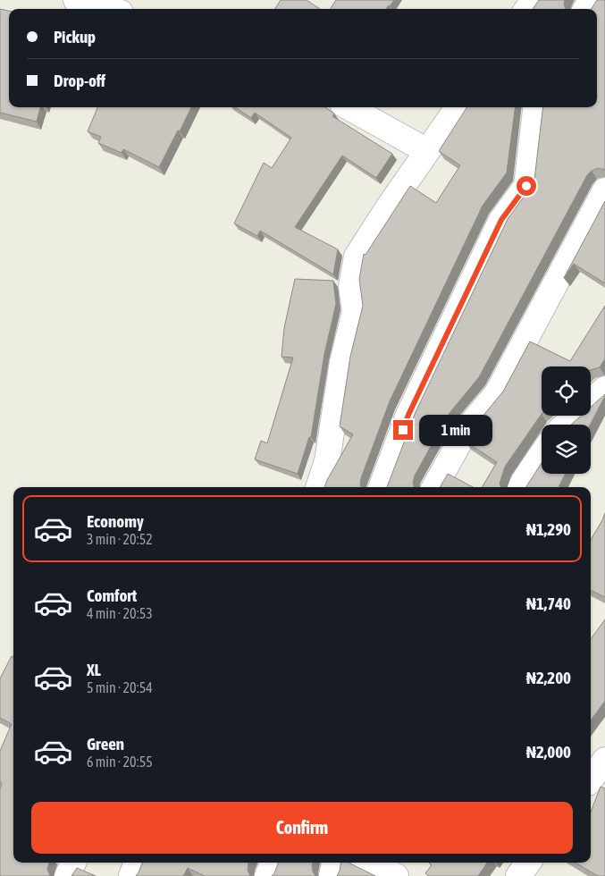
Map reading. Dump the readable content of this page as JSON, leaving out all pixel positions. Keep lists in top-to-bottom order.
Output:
{
  "page": {
    "banner": ["Pickup", "Drop-off"],
    "bubble": "1 min",
    "list": [
      {
        "name": "Economy",
        "note": "3 min · 20:52",
        "value": "₦1,290"
      },
      {
        "name": "Comfort",
        "note": "4 min · 20:53",
        "value": "₦1,740"
      },
      {
        "name": "XL",
        "note": "5 min · 20:54",
        "value": "₦2,200"
      },
      {
        "name": "Green",
        "note": "6 min · 20:55",
        "value": "₦2,000"
      }
    ],
    "buttons": "Confirm"
  }
}
